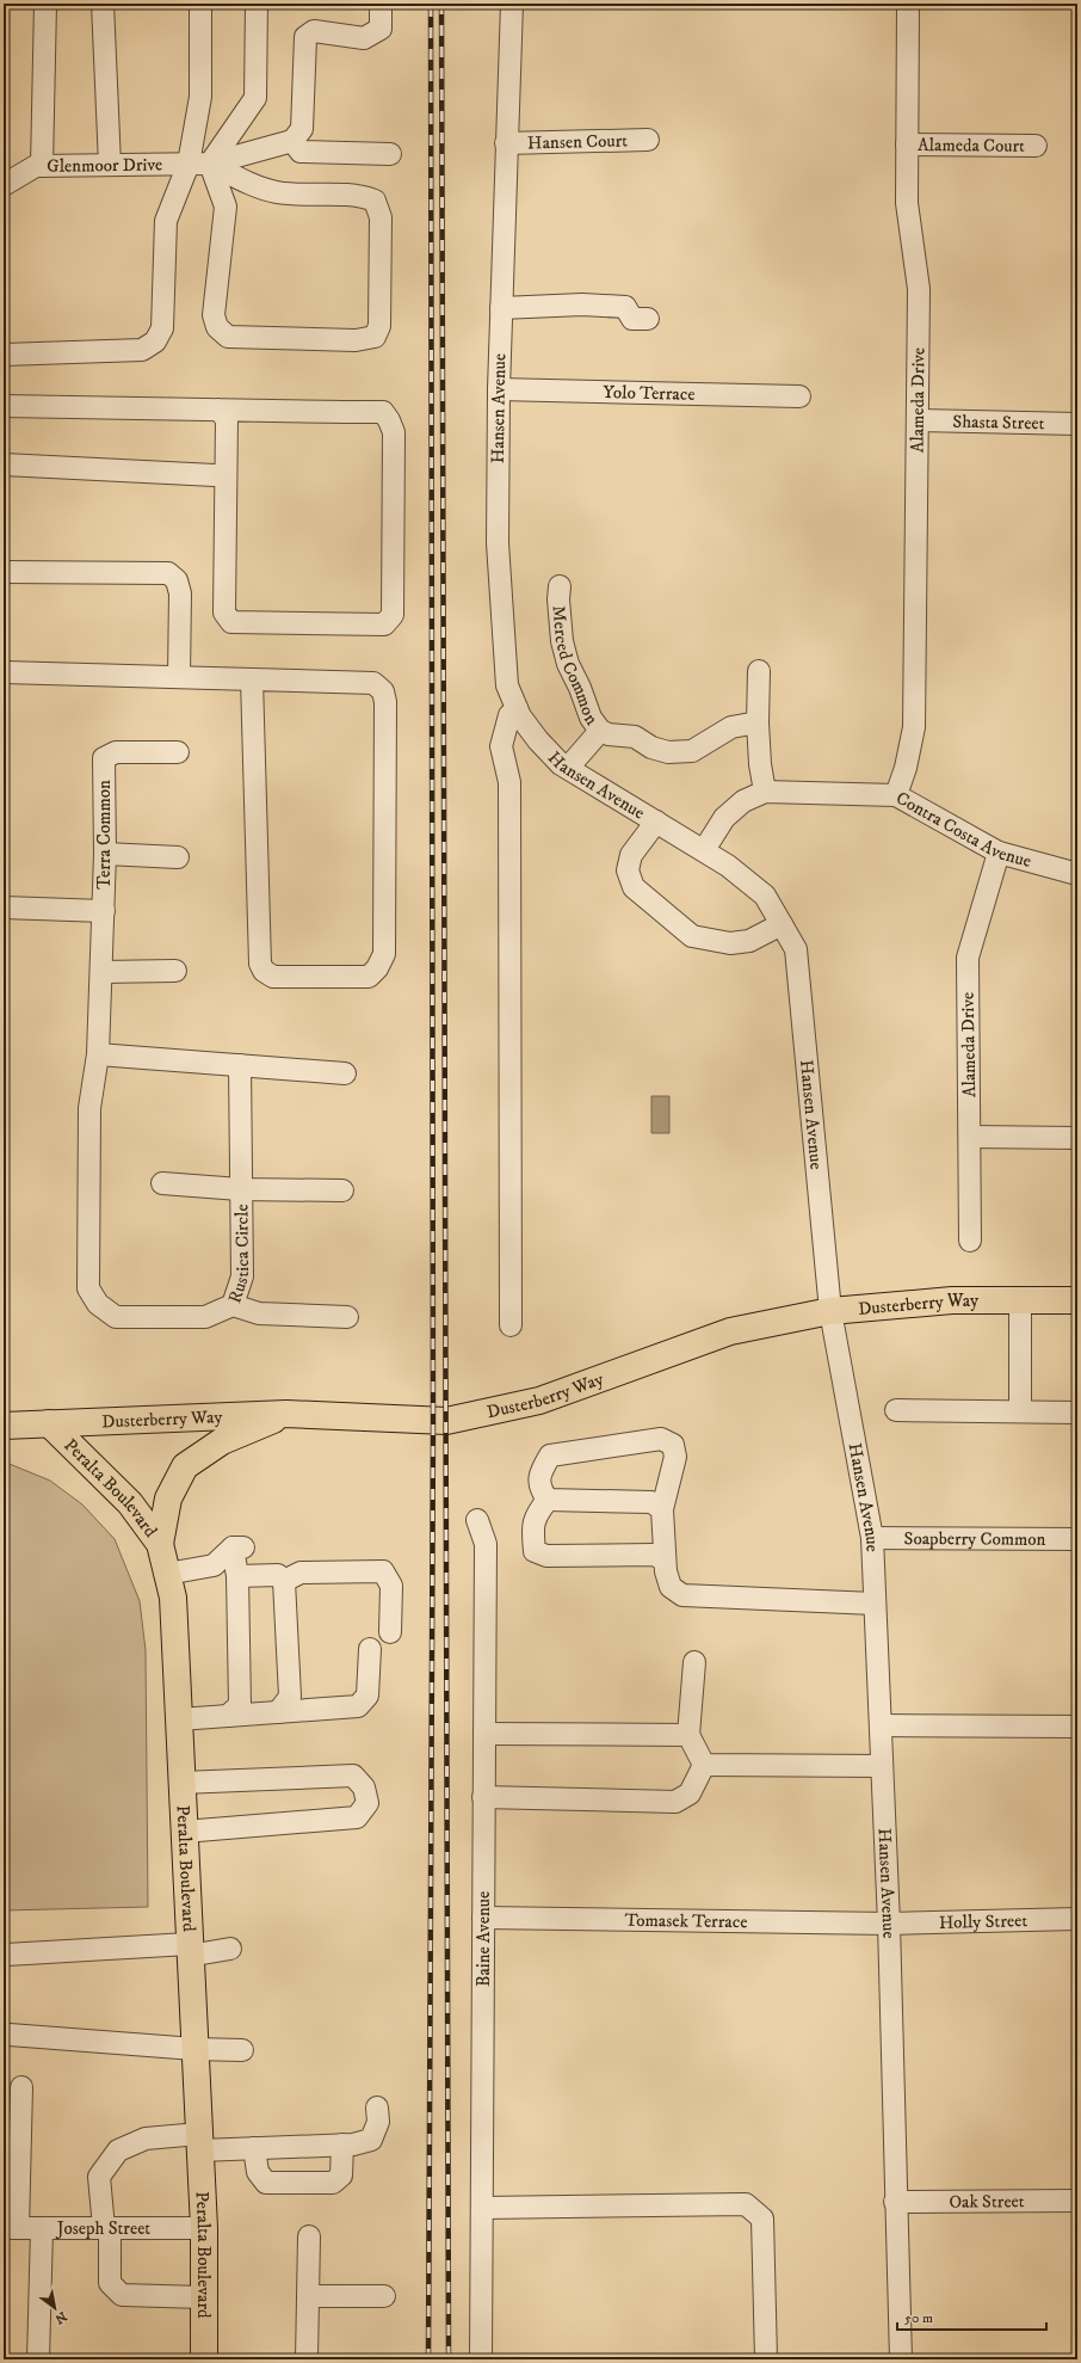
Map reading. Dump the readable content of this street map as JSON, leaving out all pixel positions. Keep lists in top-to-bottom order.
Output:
{
  "streets": {
    "main road": ["Dusterberry Way", "Peralta Boulevard"],
    "street": [
      "Hansen Court",
      "Alameda Court",
      "Glenmoor Drive",
      "Yolo Terrace",
      "Alameda Drive",
      "Hansen Avenue",
      "Shasta Street",
      "Merced Common",
      "Contra Costa Avenue",
      "Terra Common",
      "Rustica Circle",
      "Soapberry Common",
      "Tomasek Terrace",
      "Holly Street",
      "Baine Avenue",
      "Oak Street",
      "Joseph Street"
    ]
  },
  "crossings": [
    ["Hansen Court", "Hansen Avenue"],
    ["Alameda Court", "Alameda Drive"],
    ["Yolo Terrace", "Hansen Avenue"],
    ["Alameda Drive", "Shasta Street"],
    ["Alameda Drive", "Contra Costa Avenue"],
    ["Hansen Avenue", "Contra Costa Avenue"],
    ["Hansen Avenue", "Dusterberry Way"],
    ["Hansen Avenue", "Soapberry Common"],
    ["Hansen Avenue", "Tomasek Terrace"],
    ["Hansen Avenue", "Holly Street"],
    ["Hansen Avenue", "Oak Street"],
    ["Terra Common", "Rustica Circle"],
    ["Dusterberry Way", "Peralta Boulevard"],
    ["Peralta Boulevard", "Joseph Street"],
    ["Tomasek Terrace", "Holly Street"],
    ["Tomasek Terrace", "Baine Avenue"]
  ],
  "scale_bar": "50 m",
  "north": "bottom right"
}
